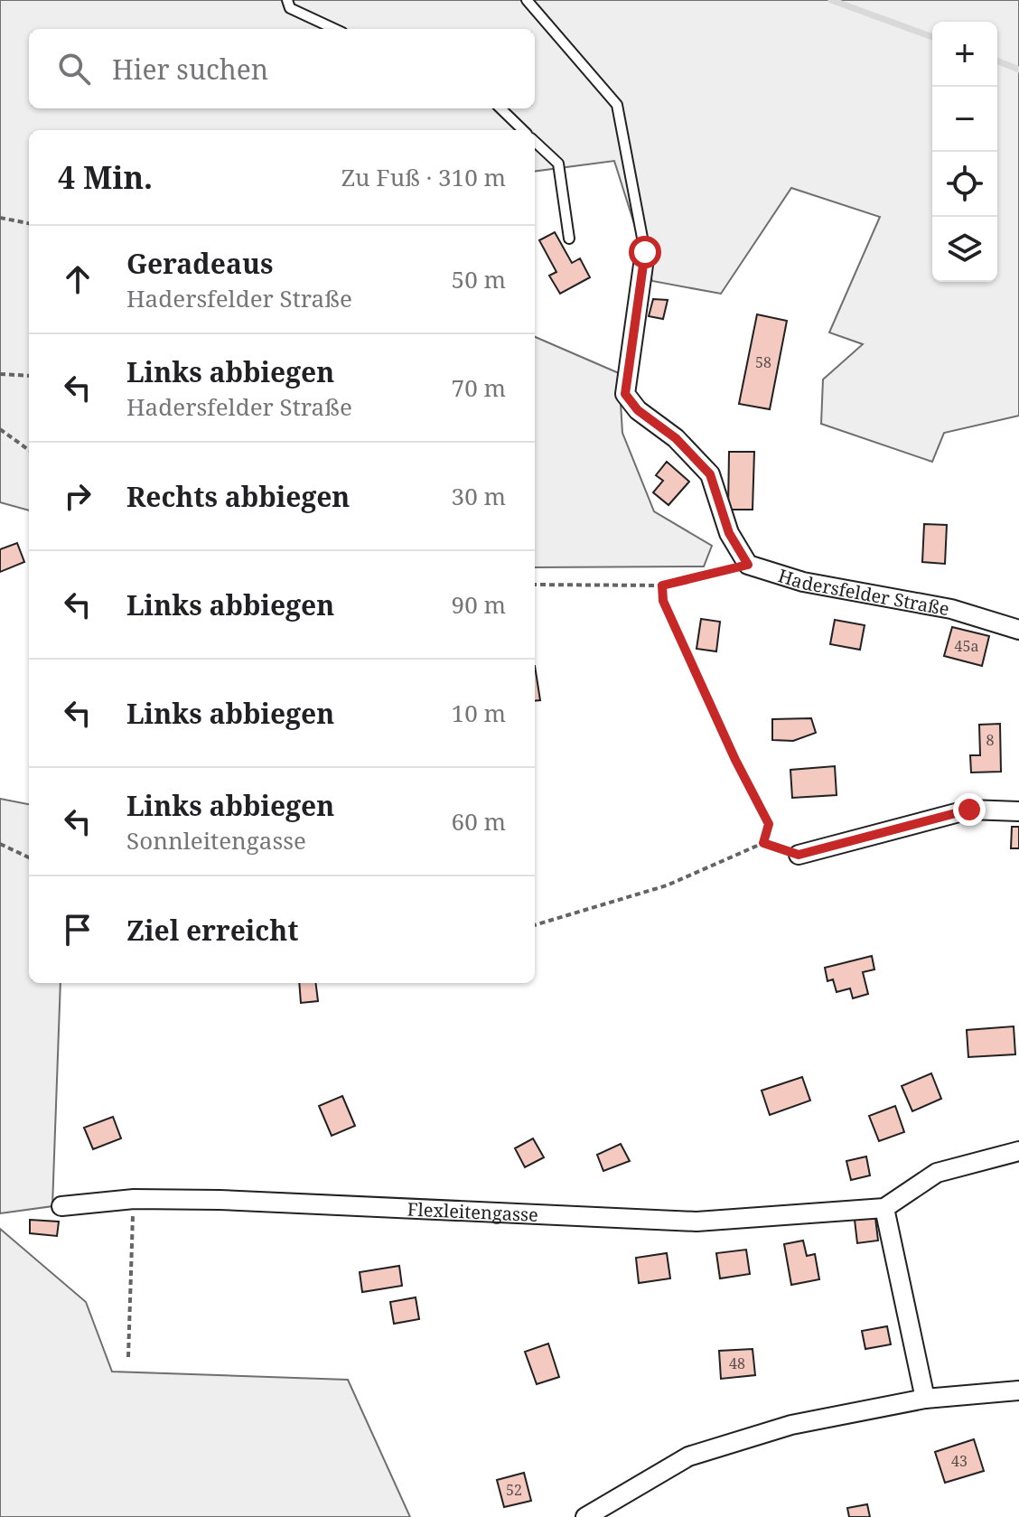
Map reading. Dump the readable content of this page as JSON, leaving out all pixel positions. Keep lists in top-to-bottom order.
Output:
{
  "streets": {
    "street": ["Hadersfelder Straße", "Flexleitengasse"]
  },
  "house_numbers": [
    "58",
    "45a",
    "8",
    "48",
    "43",
    "52"
  ],
  "page": {
    "map_buttons": ["+", "−"],
    "search": "Hier suchen",
    "heading": ["4 Min.", "Zu Fuß · 310 m"],
    "list": [
      ["Geradeaus", "Hadersfelder Straße", "50 m"],
      ["Links abbiegen", "Hadersfelder Straße", "70 m"],
      ["Rechts abbiegen", "30 m"],
      ["Links abbiegen", "90 m"],
      ["Links abbiegen", "10 m"],
      ["Links abbiegen", "Sonnleitengasse", "60 m"],
      "Ziel erreicht"
    ]
  }
}
